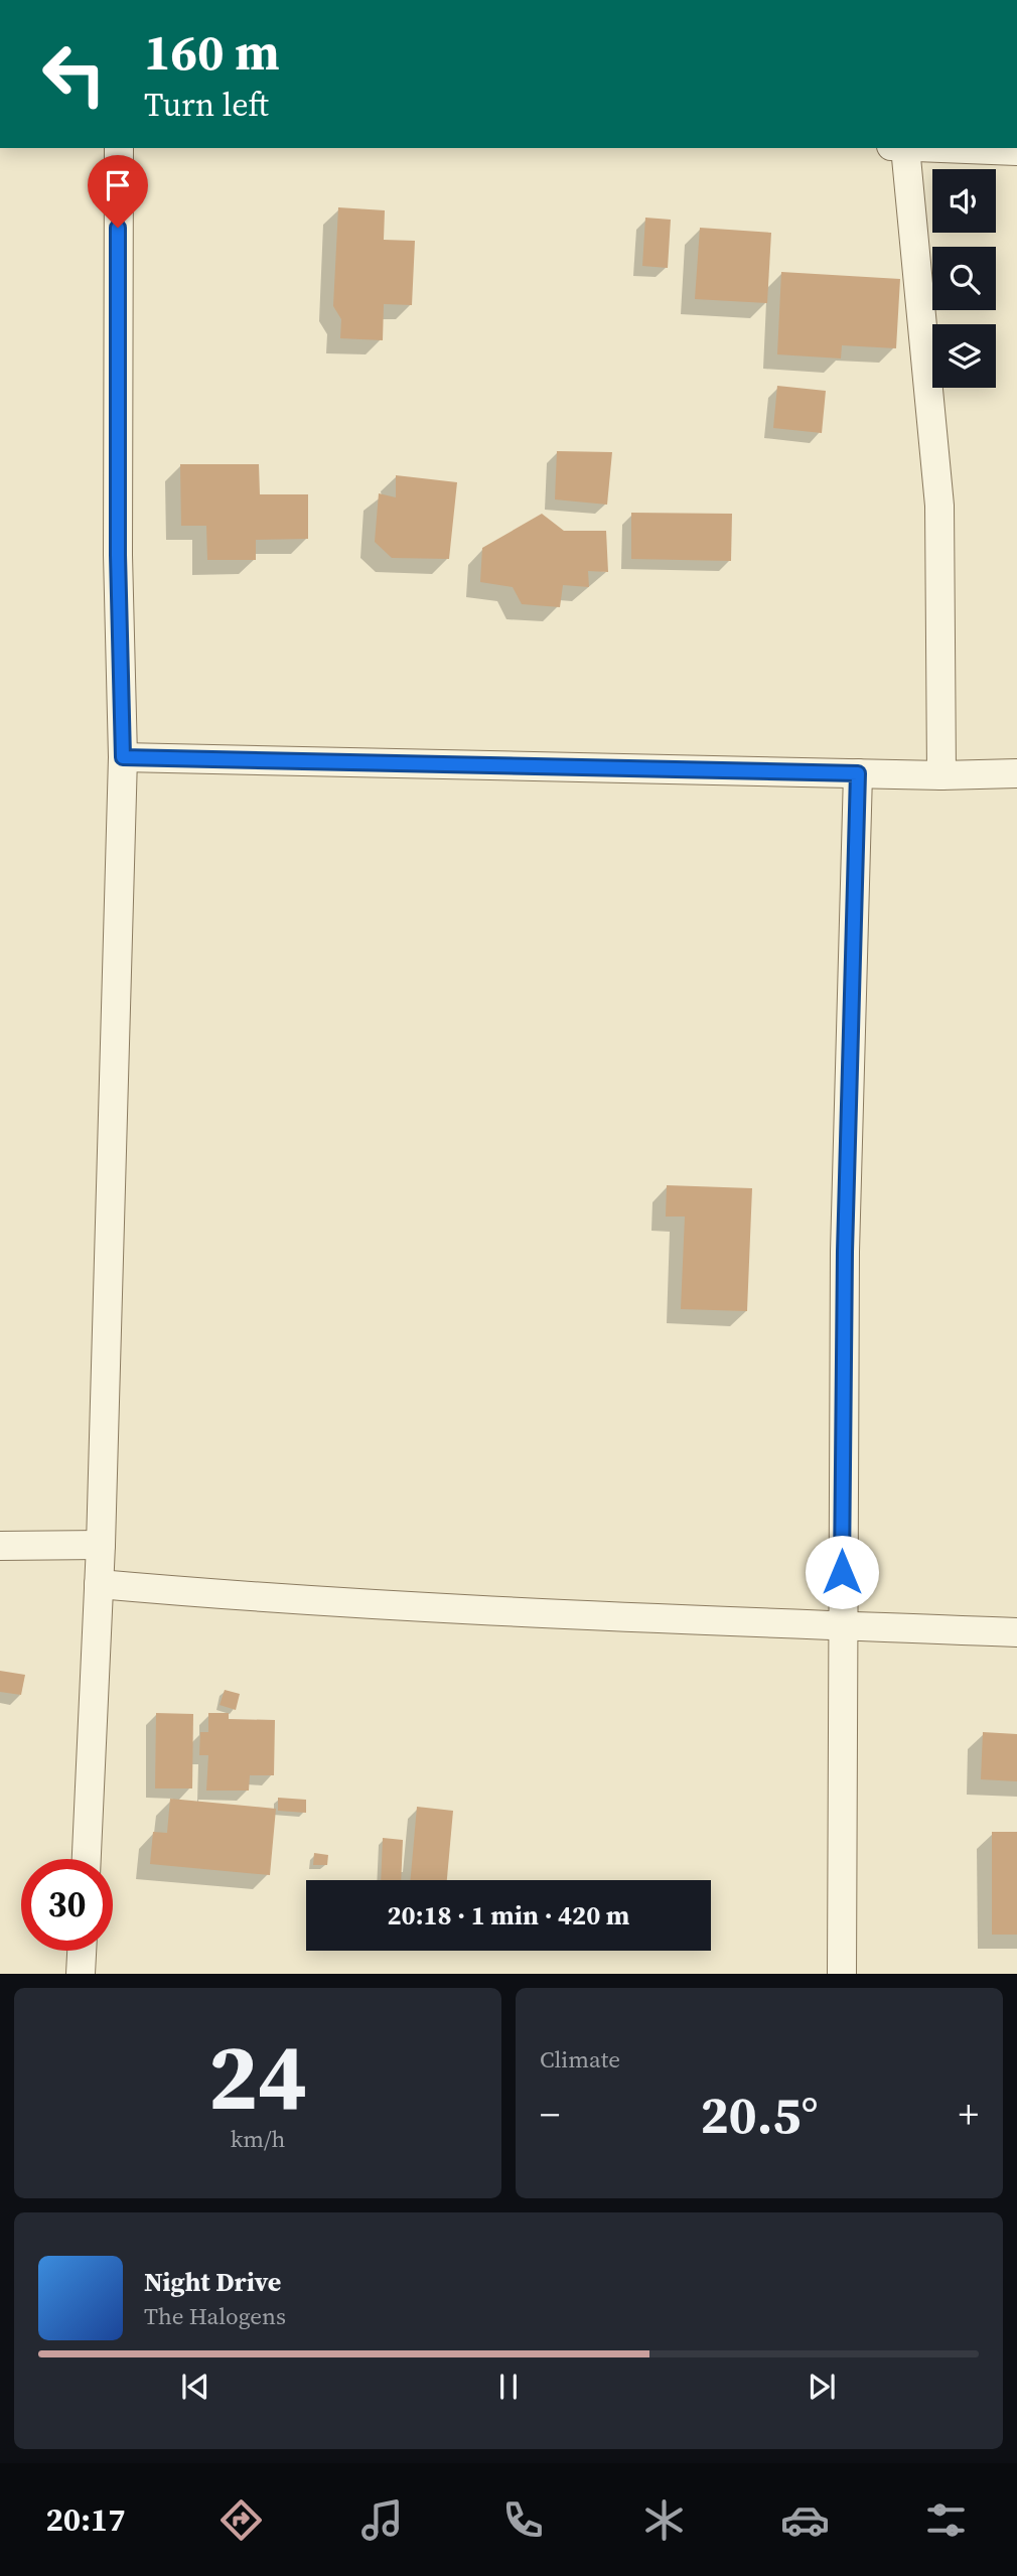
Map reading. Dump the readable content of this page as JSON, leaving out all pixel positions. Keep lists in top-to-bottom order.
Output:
{
  "page": {
    "turn": ["160 m", "Turn left"],
    "limit": "30",
    "trip": "20:18 · 1 min · 420 m",
    "tile": [
      ["24", "km/h"],
      "Climate"
    ],
    "heat": ["−", "20.5°", "+"],
    "song": ["Night Drive", "The Halogens"],
    "tabs": "20:17"
  }
}
